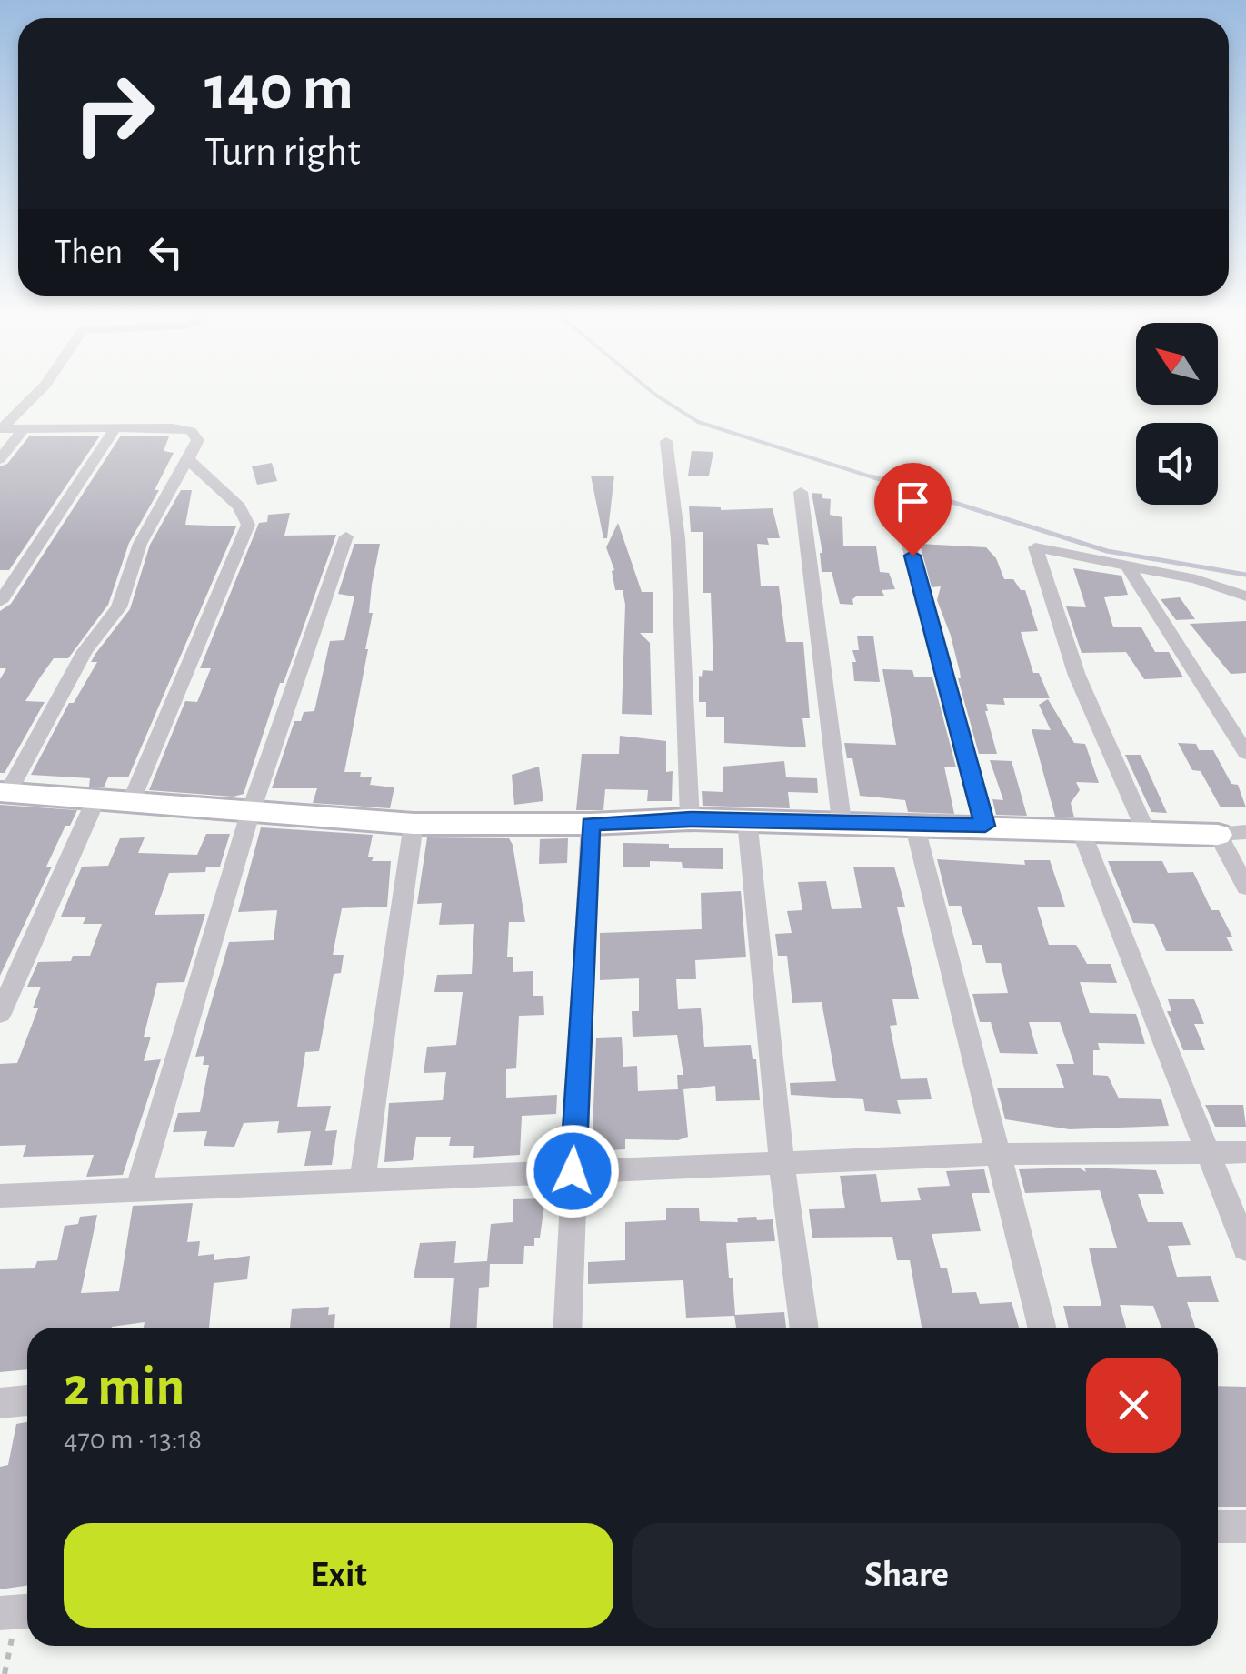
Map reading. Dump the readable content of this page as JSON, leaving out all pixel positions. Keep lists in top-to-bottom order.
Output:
{
  "north": "top left",
  "page": {
    "turn": ["140 m", "Turn right"],
    "then": "Then",
    "heading": ["2 min", "470 m · 13:18"],
    "buttons": ["Exit", "Share"]
  }
}
